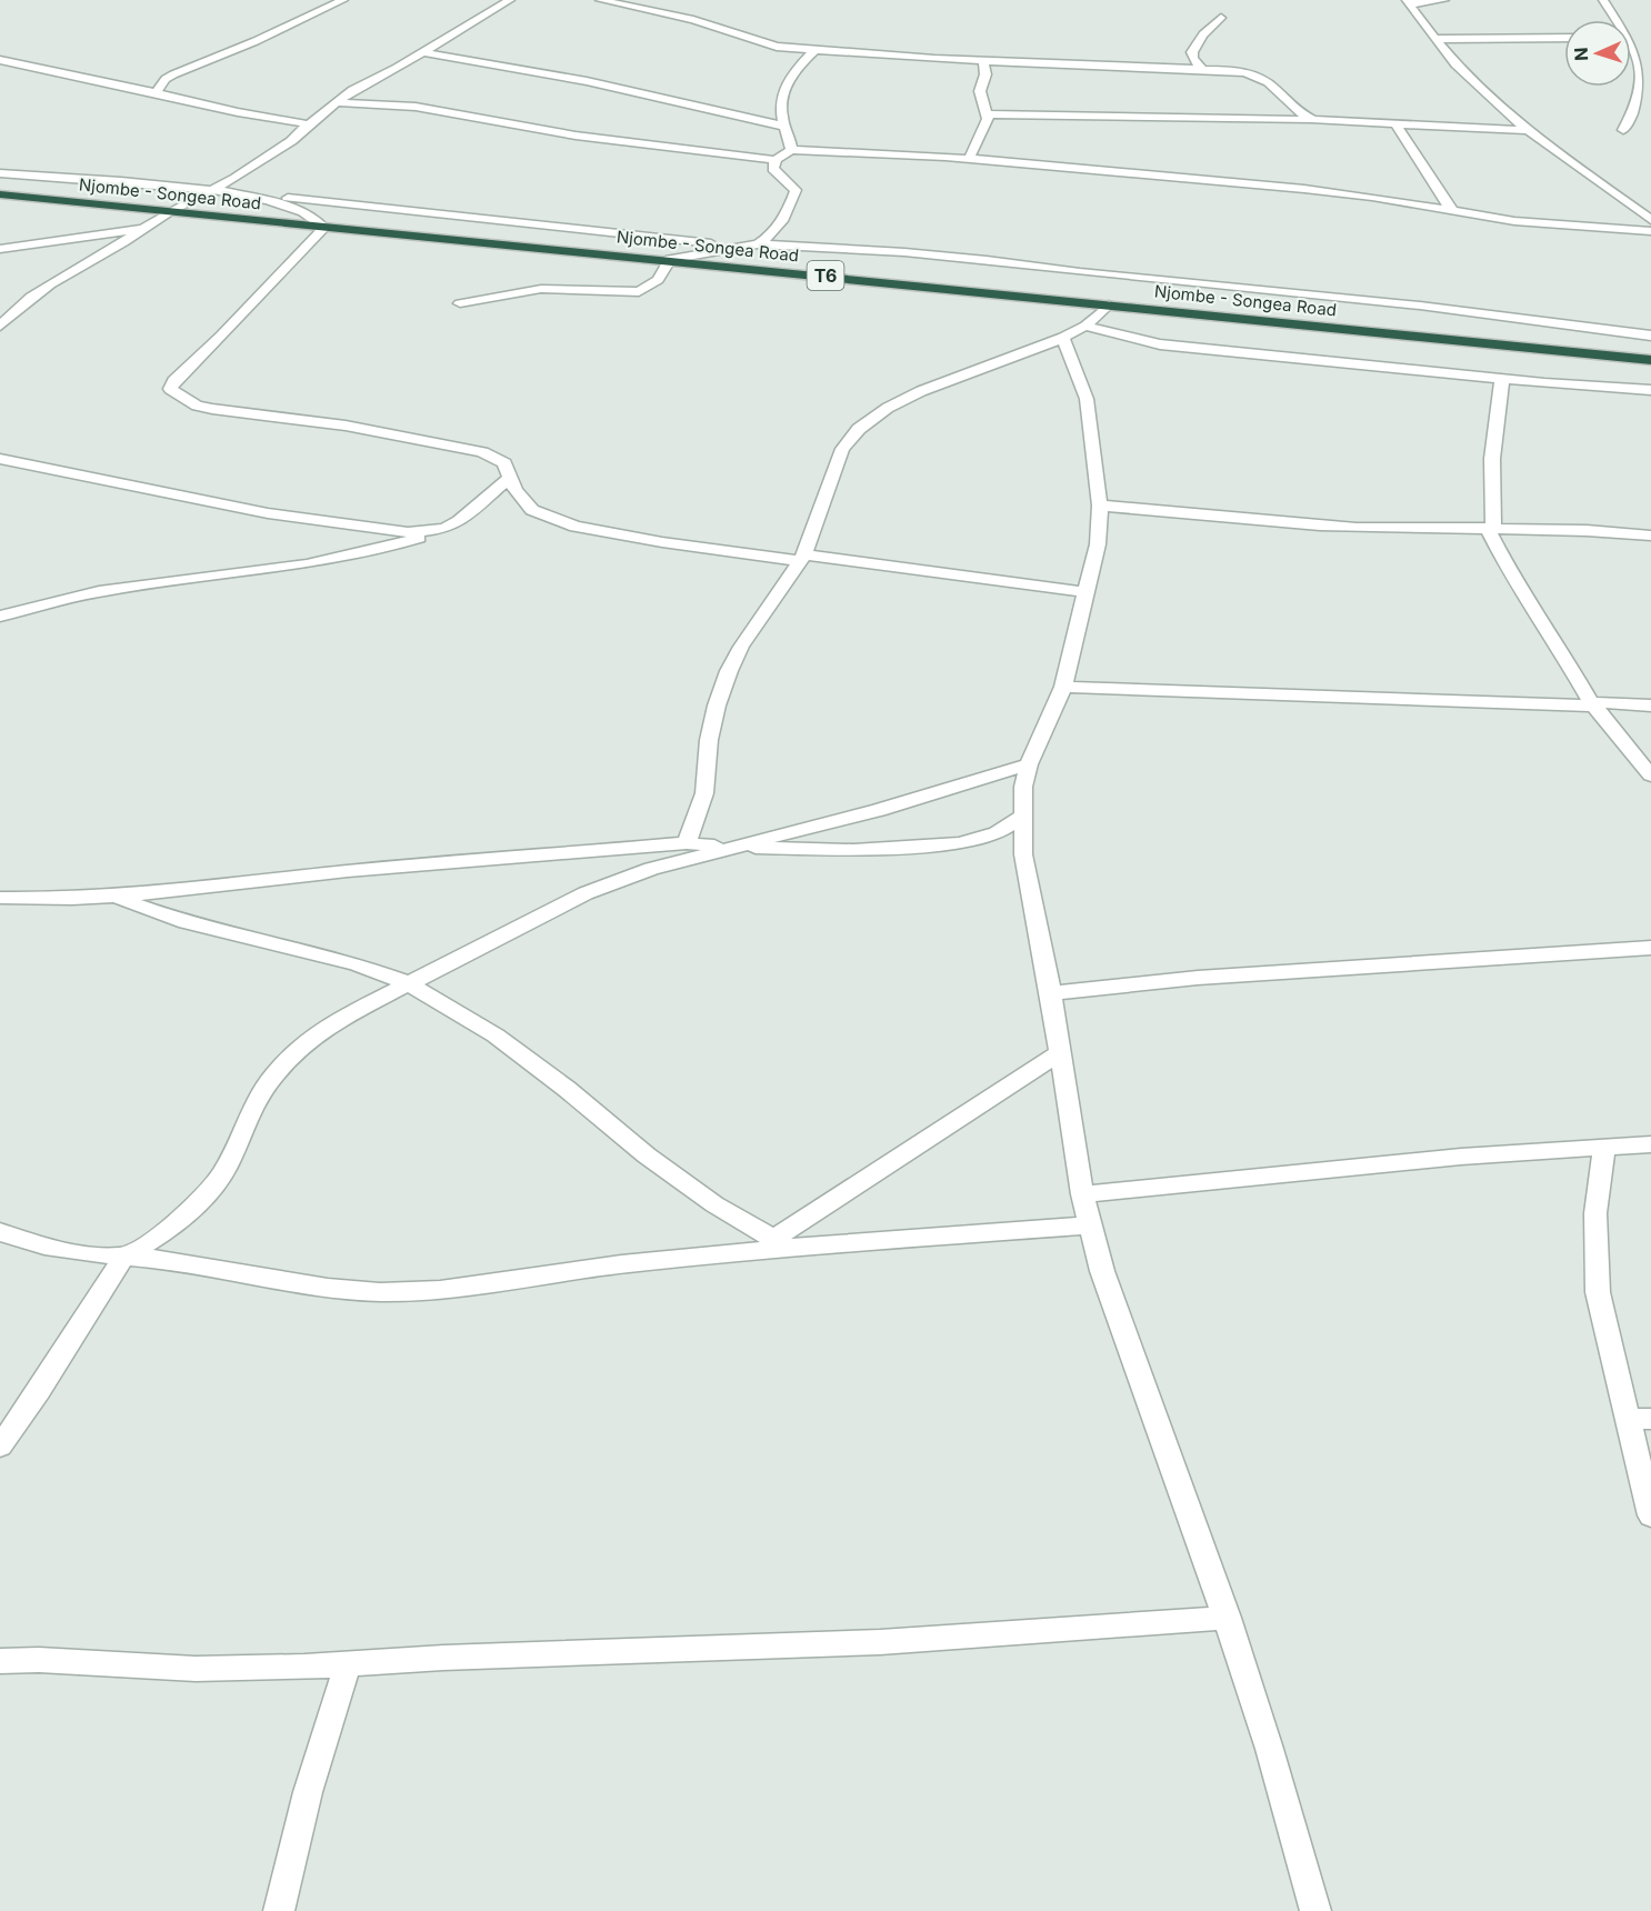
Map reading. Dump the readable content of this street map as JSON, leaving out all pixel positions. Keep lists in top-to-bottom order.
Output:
{
  "streets": {
    "highway": ["Njombe - Songea Road", "T6"]
  },
  "north": "left"
}
